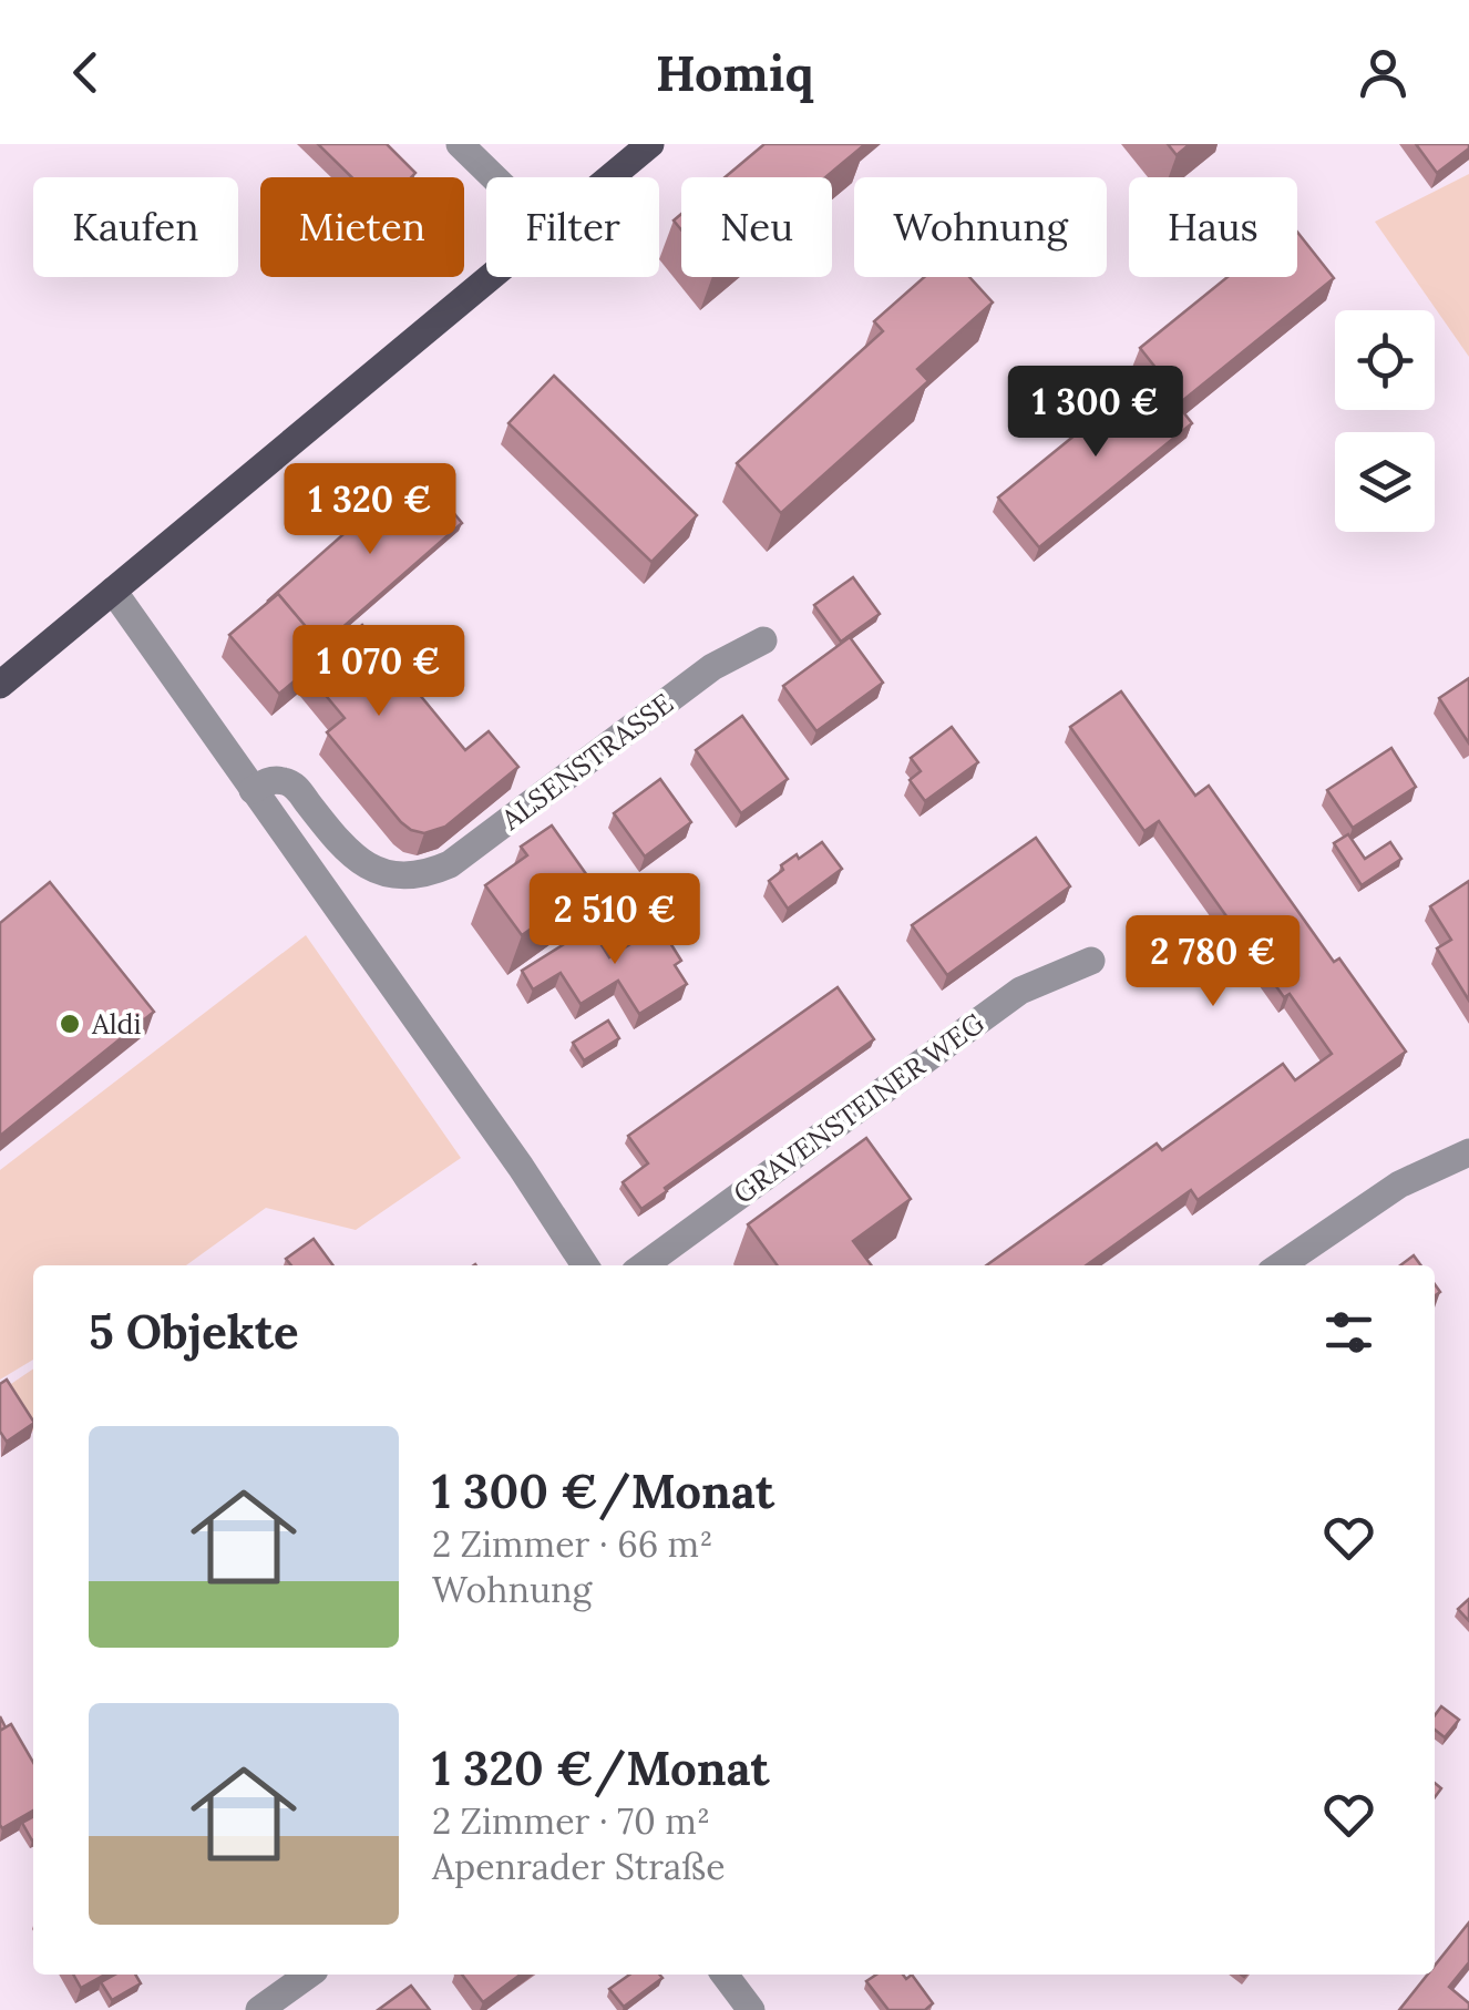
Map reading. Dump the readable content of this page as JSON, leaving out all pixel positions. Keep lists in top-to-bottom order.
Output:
{
  "streets": {
    "street": ["ALSENSTRASSE", "GRAVENSTEINER WEG"]
  },
  "places": ["Aldi"],
  "page": {
    "header": "Homiq",
    "chip": [
      "Kaufen",
      "Mieten",
      "Filter",
      "Neu",
      "Wohnung",
      "Haus"
    ],
    "price": [
      "1 300 €",
      "1 320 €",
      "1 070 €",
      "2 510 €",
      "2 780 €"
    ],
    "heading": "5 Objekte",
    "list": [
      {
        "name": "1 300 €/Monat",
        "note": "2 Zimmer · 66 m² · Wohnung"
      },
      {
        "name": "1 320 €/Monat",
        "note": "2 Zimmer · 70 m² · Apenrader Straße"
      }
    ]
  }
}
